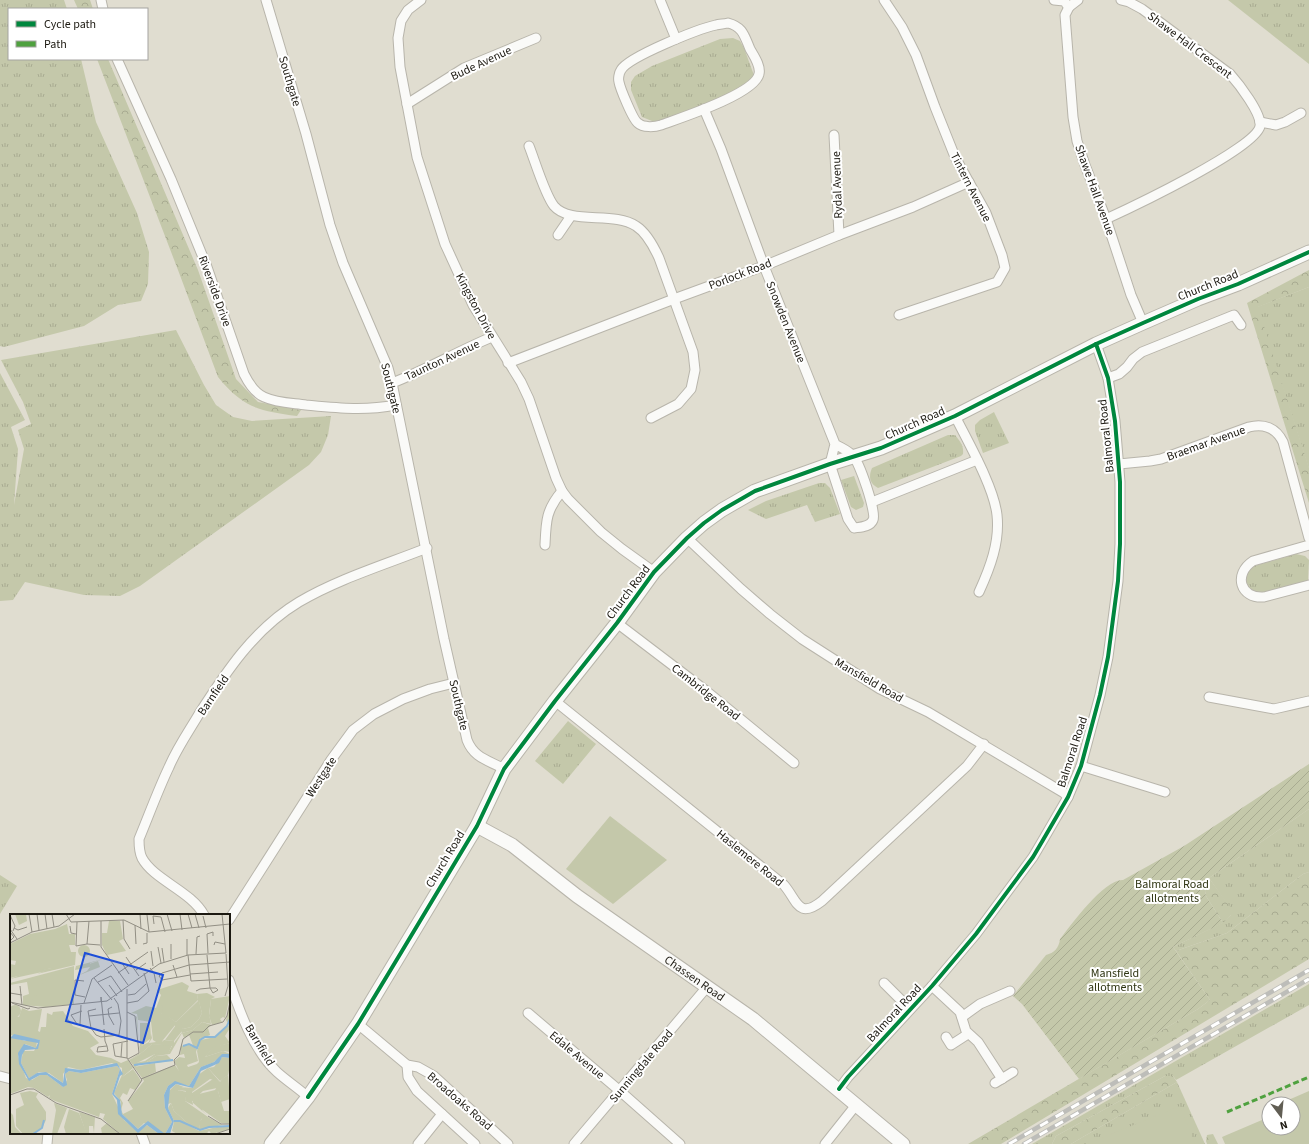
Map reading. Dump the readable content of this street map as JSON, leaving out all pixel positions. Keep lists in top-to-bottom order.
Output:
{
  "streets": {
    "main road": ["Church Road", "Chassen Road"],
    "street": [
      "Shawe Hall Crescent",
      "Bude Avenue",
      "Southgate",
      "Rydal Avenue",
      "Tintern Avenue",
      "Shawe Hall Avenue",
      "Porlock Road",
      "Riverside Drive",
      "Kingston Drive",
      "Snowden Avenue",
      "Taunton Avenue",
      "Balmoral Road",
      "Braemar Avenue",
      "Mansfield Road",
      "Cambridge Road",
      "Barnfield",
      "Westgate",
      "Haslemere Road",
      "Edale Avenue",
      "Sunningdale Road",
      "Broadoaks Road"
    ]
  },
  "crossings": [
    ["Bude Avenue", "Kingston Drive"],
    ["Southgate", "Church Road"],
    ["Southgate", "Riverside Drive"],
    ["Southgate", "Taunton Avenue"],
    ["Southgate", "Barnfield"],
    ["Southgate", "Westgate"],
    ["Rydal Avenue", "Porlock Road"],
    ["Tintern Avenue", "Porlock Road"],
    ["Shawe Hall Avenue", "Church Road"],
    ["Porlock Road", "Kingston Drive"],
    ["Porlock Road", "Snowden Avenue"],
    ["Church Road", "Kingston Drive"],
    ["Church Road", "Balmoral Road"],
    ["Church Road", "Mansfield Road"],
    ["Church Road", "Cambridge Road"],
    ["Church Road", "Barnfield"],
    ["Church Road", "Haslemere Road"],
    ["Church Road", "Chassen Road"],
    ["Church Road", "Broadoaks Road"],
    ["Kingston Drive", "Taunton Avenue"],
    ["Balmoral Road", "Braemar Avenue"],
    ["Balmoral Road", "Mansfield Road"],
    ["Balmoral Road", "Chassen Road"],
    ["Mansfield Road", "Haslemere Road"],
    ["Chassen Road", "Sunningdale Road"],
    ["Edale Avenue", "Sunningdale Road"]
  ],
  "parks": ["Balmoral Road allotments", "Mansfield allotments"],
  "legend": ["Cycle path", "Path"],
  "north": "bottom"
}
